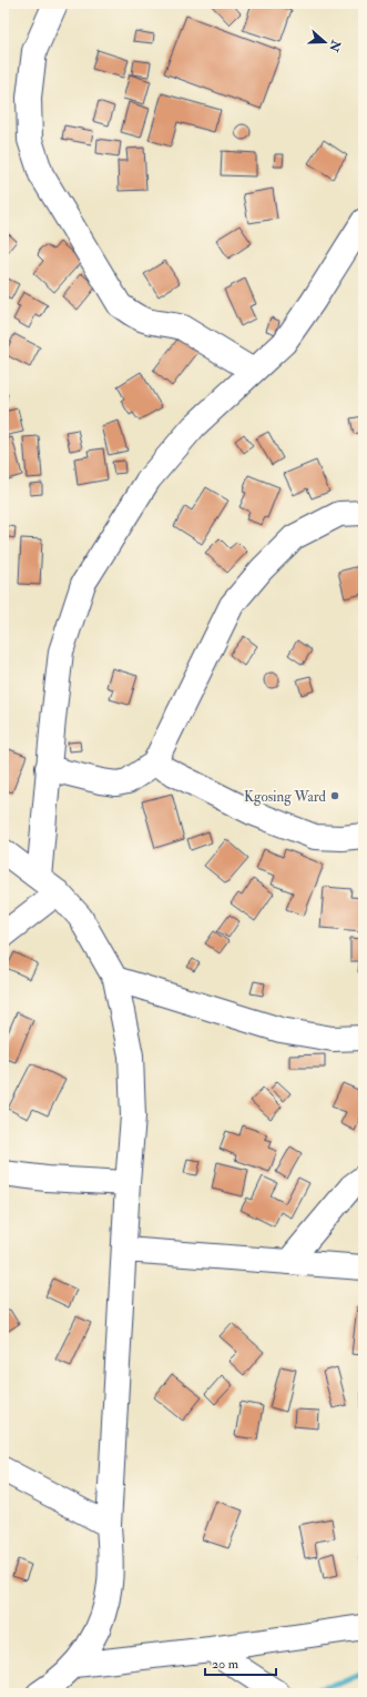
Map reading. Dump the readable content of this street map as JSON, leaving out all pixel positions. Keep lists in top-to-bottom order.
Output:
{
  "places": ["Kgosing Ward"],
  "scale_bar": "20 m",
  "north": "right"
}
